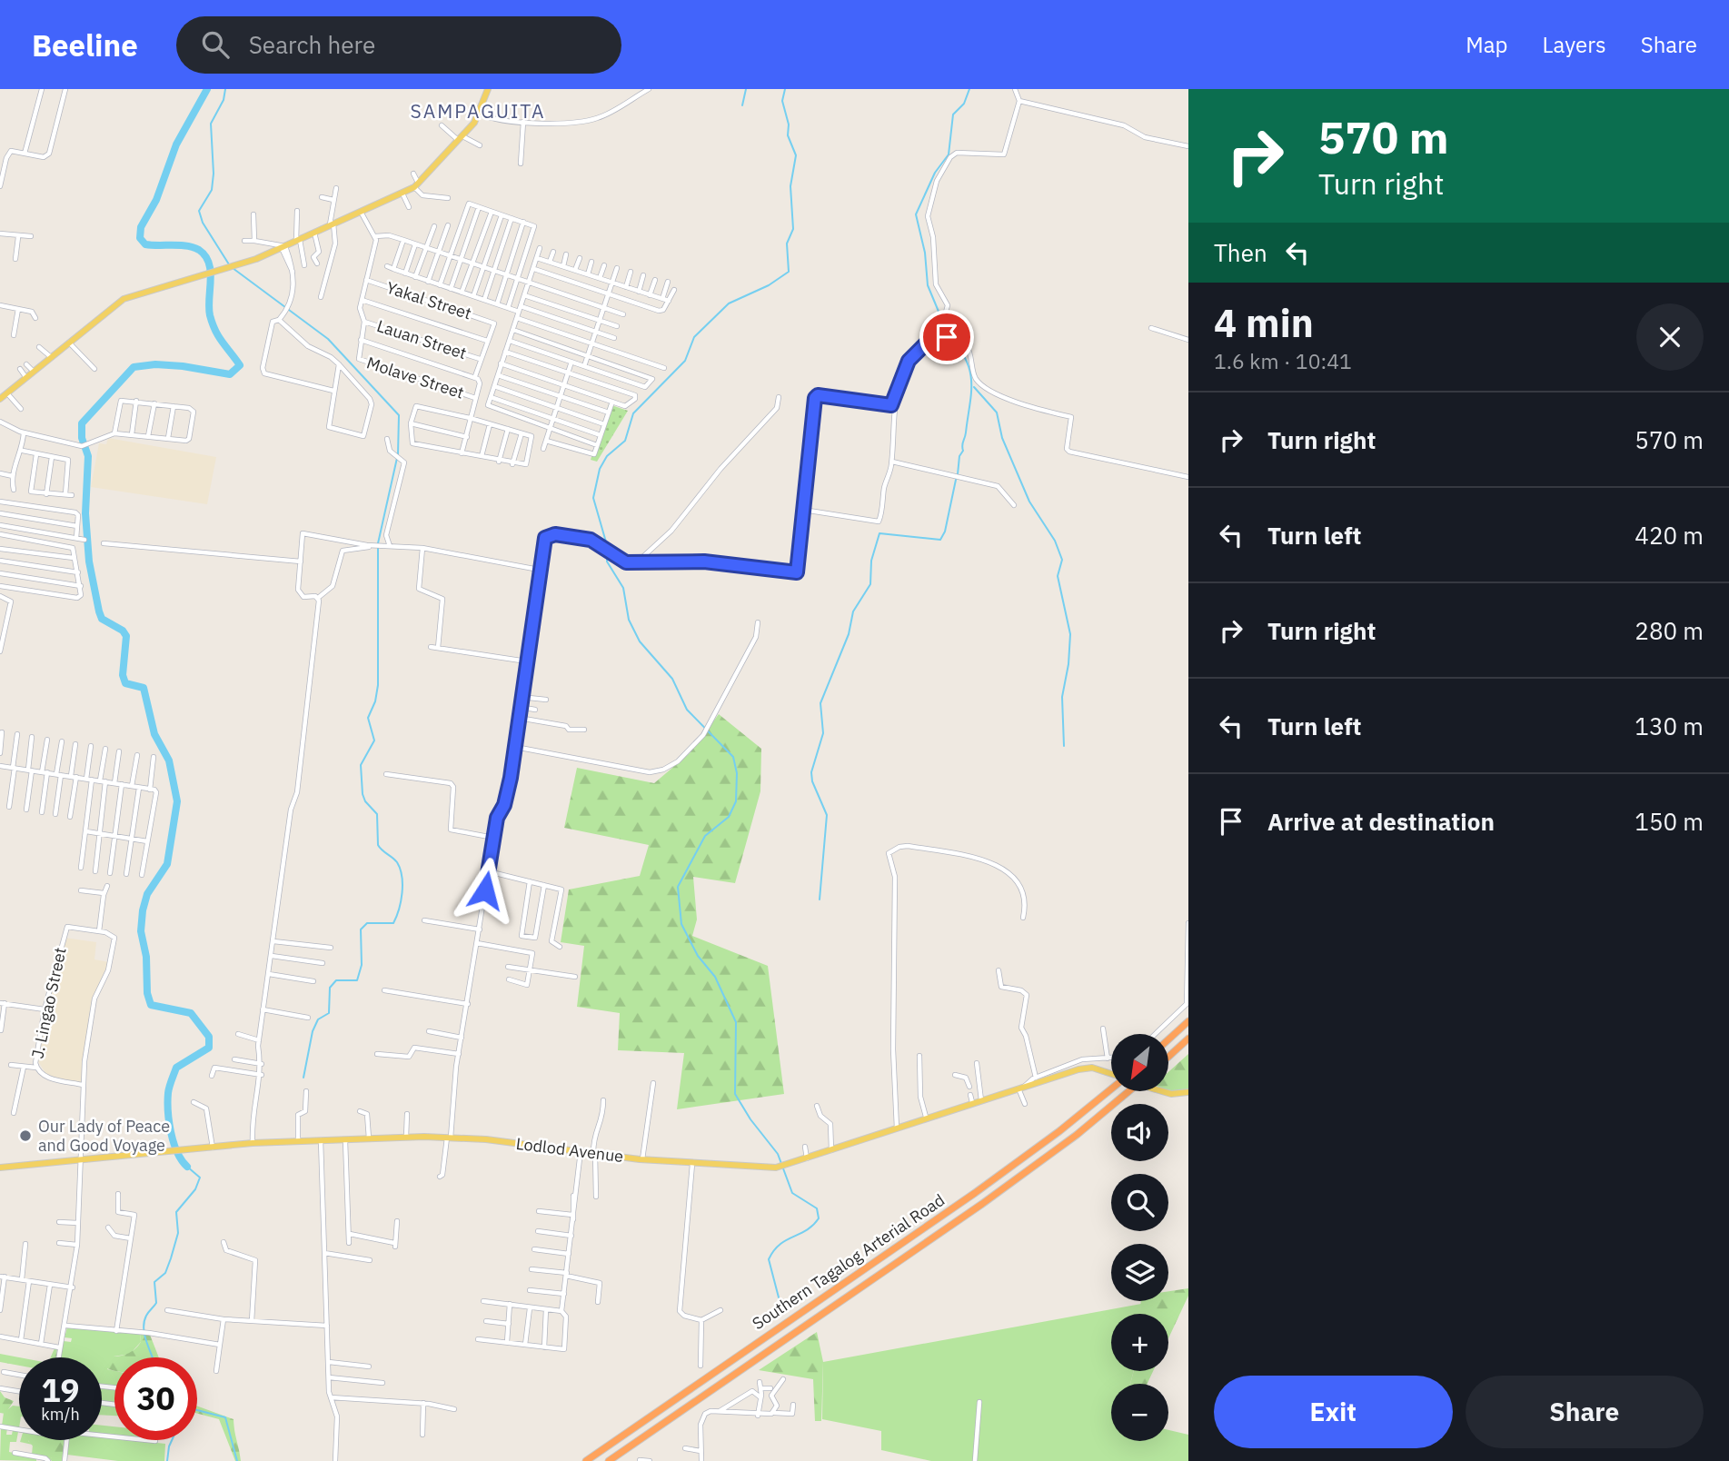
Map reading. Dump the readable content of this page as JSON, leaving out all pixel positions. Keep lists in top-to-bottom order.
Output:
{
  "streets": {
    "highway": ["Southern Tagalog Arterial Road"],
    "main road": ["Lodlod Avenue"],
    "street": [
      "Yakal Street",
      "Lauan Street",
      "Molave Street",
      "J. Lingao Street"
    ]
  },
  "districts": ["SAMPAGUITA"],
  "places": ["Our Lady of Peace and Good Voyage"],
  "north": "bottom left",
  "page": {
    "header": "Beeline",
    "search": "Search here",
    "nav": ["Map", "Layers", "Share"],
    "turn": ["570 m", "Turn right"],
    "then": "Then",
    "heading": ["4 min", "1.6 km · 10:41"],
    "list": [
      {
        "name": "Turn right",
        "value": "570 m"
      },
      {
        "name": "Turn left",
        "value": "420 m"
      },
      {
        "name": "Turn right",
        "value": "280 m"
      },
      {
        "name": "Turn left",
        "value": "130 m"
      },
      {
        "name": "Arrive at destination",
        "value": "150 m"
      }
    ],
    "map_buttons": ["+", "−"],
    "speed": "19 km/h",
    "limit": "30",
    "buttons": ["Exit", "Share"]
  }
}
